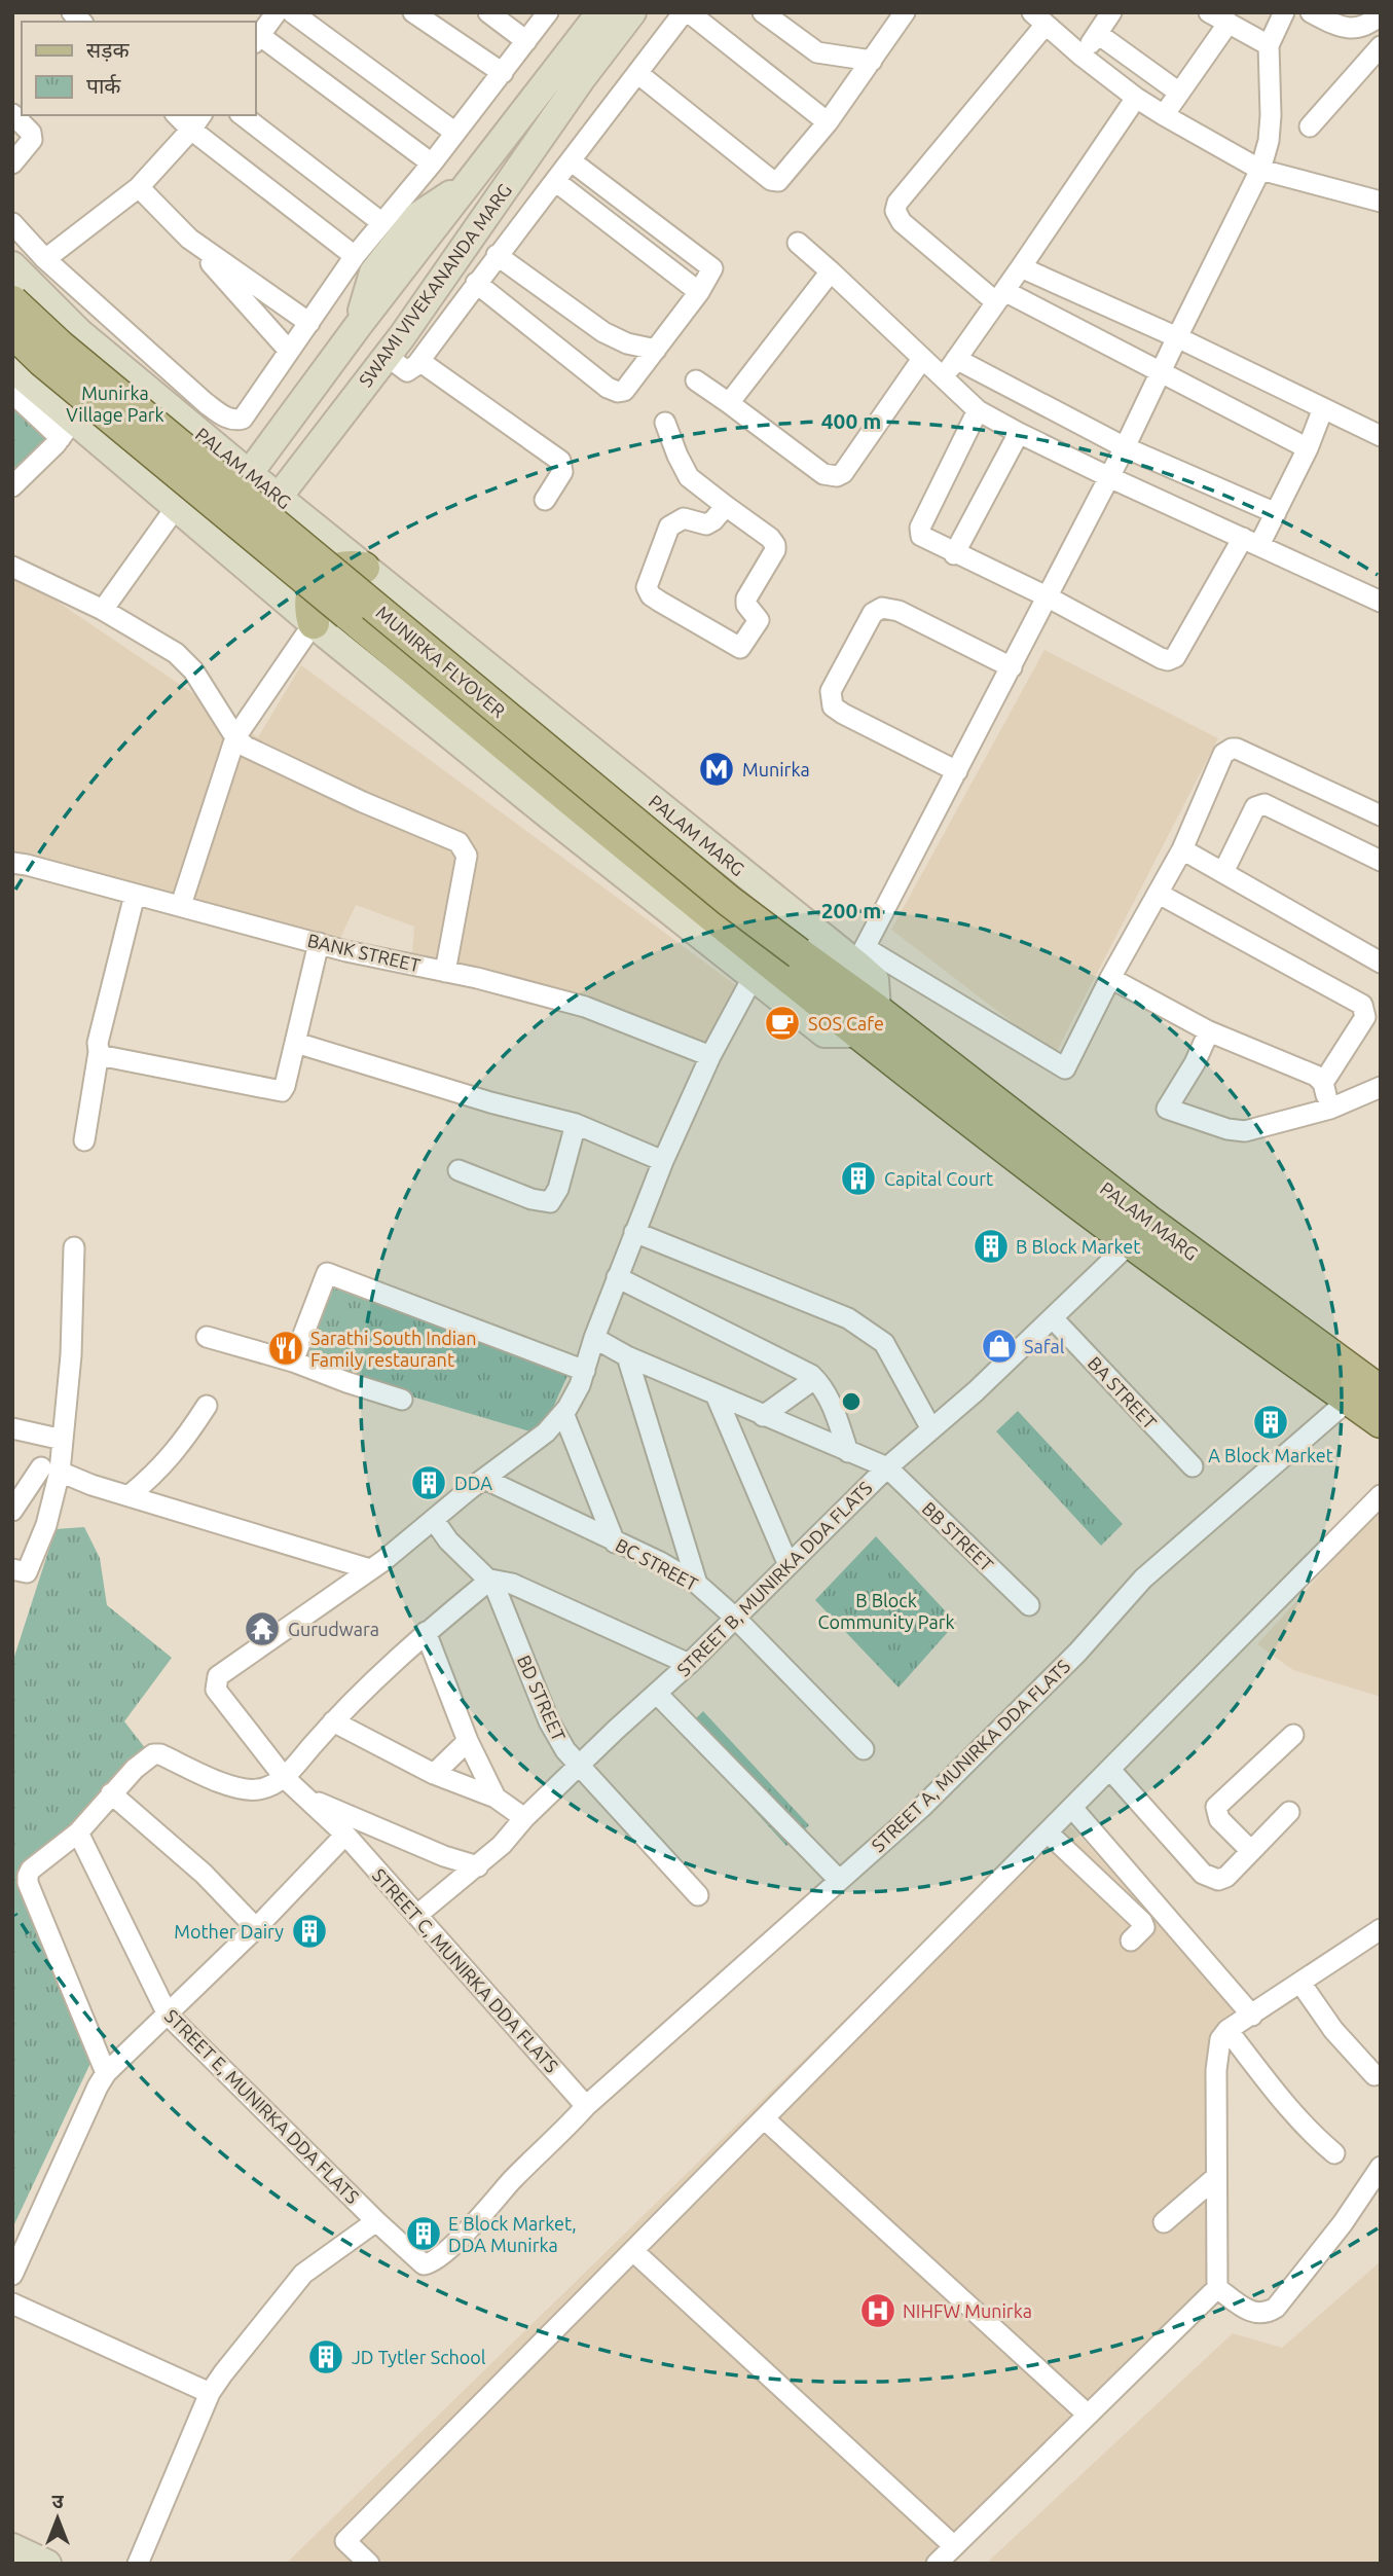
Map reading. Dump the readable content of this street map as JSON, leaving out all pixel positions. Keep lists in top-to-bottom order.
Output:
{
  "streets": {
    "main road": ["SWAMI VIVEKANANDA MARG", "PALAM MARG", "MUNIRKA FLYOVER"],
    "street": [
      "BANK STREET",
      "BA STREET",
      "BB STREET",
      "BC STREET",
      "STREET B, MUNIRKA DDA FLATS",
      "BD STREET",
      "STREET A, MUNIRKA DDA FLATS",
      "STREET C, MUNIRKA DDA FLATS",
      "STREET E, MUNIRKA DDA FLATS"
    ]
  },
  "crossings": [
    ["SWAMI VIVEKANANDA MARG", "PALAM MARG"],
    ["PALAM MARG", "MUNIRKA FLYOVER"],
    ["PALAM MARG", "STREET B, MUNIRKA DDA FLATS"],
    ["PALAM MARG", "STREET A, MUNIRKA DDA FLATS"],
    ["MUNIRKA FLYOVER", "STREET C, MUNIRKA DDA FLATS"],
    ["BANK STREET", "STREET C, MUNIRKA DDA FLATS"],
    ["BA STREET", "STREET B, MUNIRKA DDA FLATS"],
    ["BB STREET", "STREET B, MUNIRKA DDA FLATS"],
    ["BC STREET", "STREET B, MUNIRKA DDA FLATS"],
    ["BC STREET", "STREET C, MUNIRKA DDA FLATS"],
    ["STREET B, MUNIRKA DDA FLATS", "BD STREET"],
    ["STREET B, MUNIRKA DDA FLATS", "STREET C, MUNIRKA DDA FLATS"],
    ["BD STREET", "STREET C, MUNIRKA DDA FLATS"],
    ["STREET A, MUNIRKA DDA FLATS", "STREET C, MUNIRKA DDA FLATS"],
    ["STREET A, MUNIRKA DDA FLATS", "STREET E, MUNIRKA DDA FLATS"],
    ["STREET C, MUNIRKA DDA FLATS", "STREET E, MUNIRKA DDA FLATS"]
  ],
  "parks": ["Munirka Village Park", "B Block Community Park"],
  "places": {
    "metro station": ["Munirka"],
    "cafe": ["SOS Cafe"],
    "building": [
      "Capital Court",
      "B Block Market",
      "A Block Market",
      "DDA",
      "Mother Dairy",
      "E Block Market, DDA Munirka",
      "JD Tytler School"
    ],
    "shop": ["Safal"],
    "restaurant": ["Sarathi South Indian Family restaurant"],
    "temple": ["Gurudwara"],
    "hospital": ["NIHFW Munirka"]
  },
  "legend": ["सड़क", "पार्क"],
  "north": "top",
  "rings": ["400 m", "200 m"]
}
